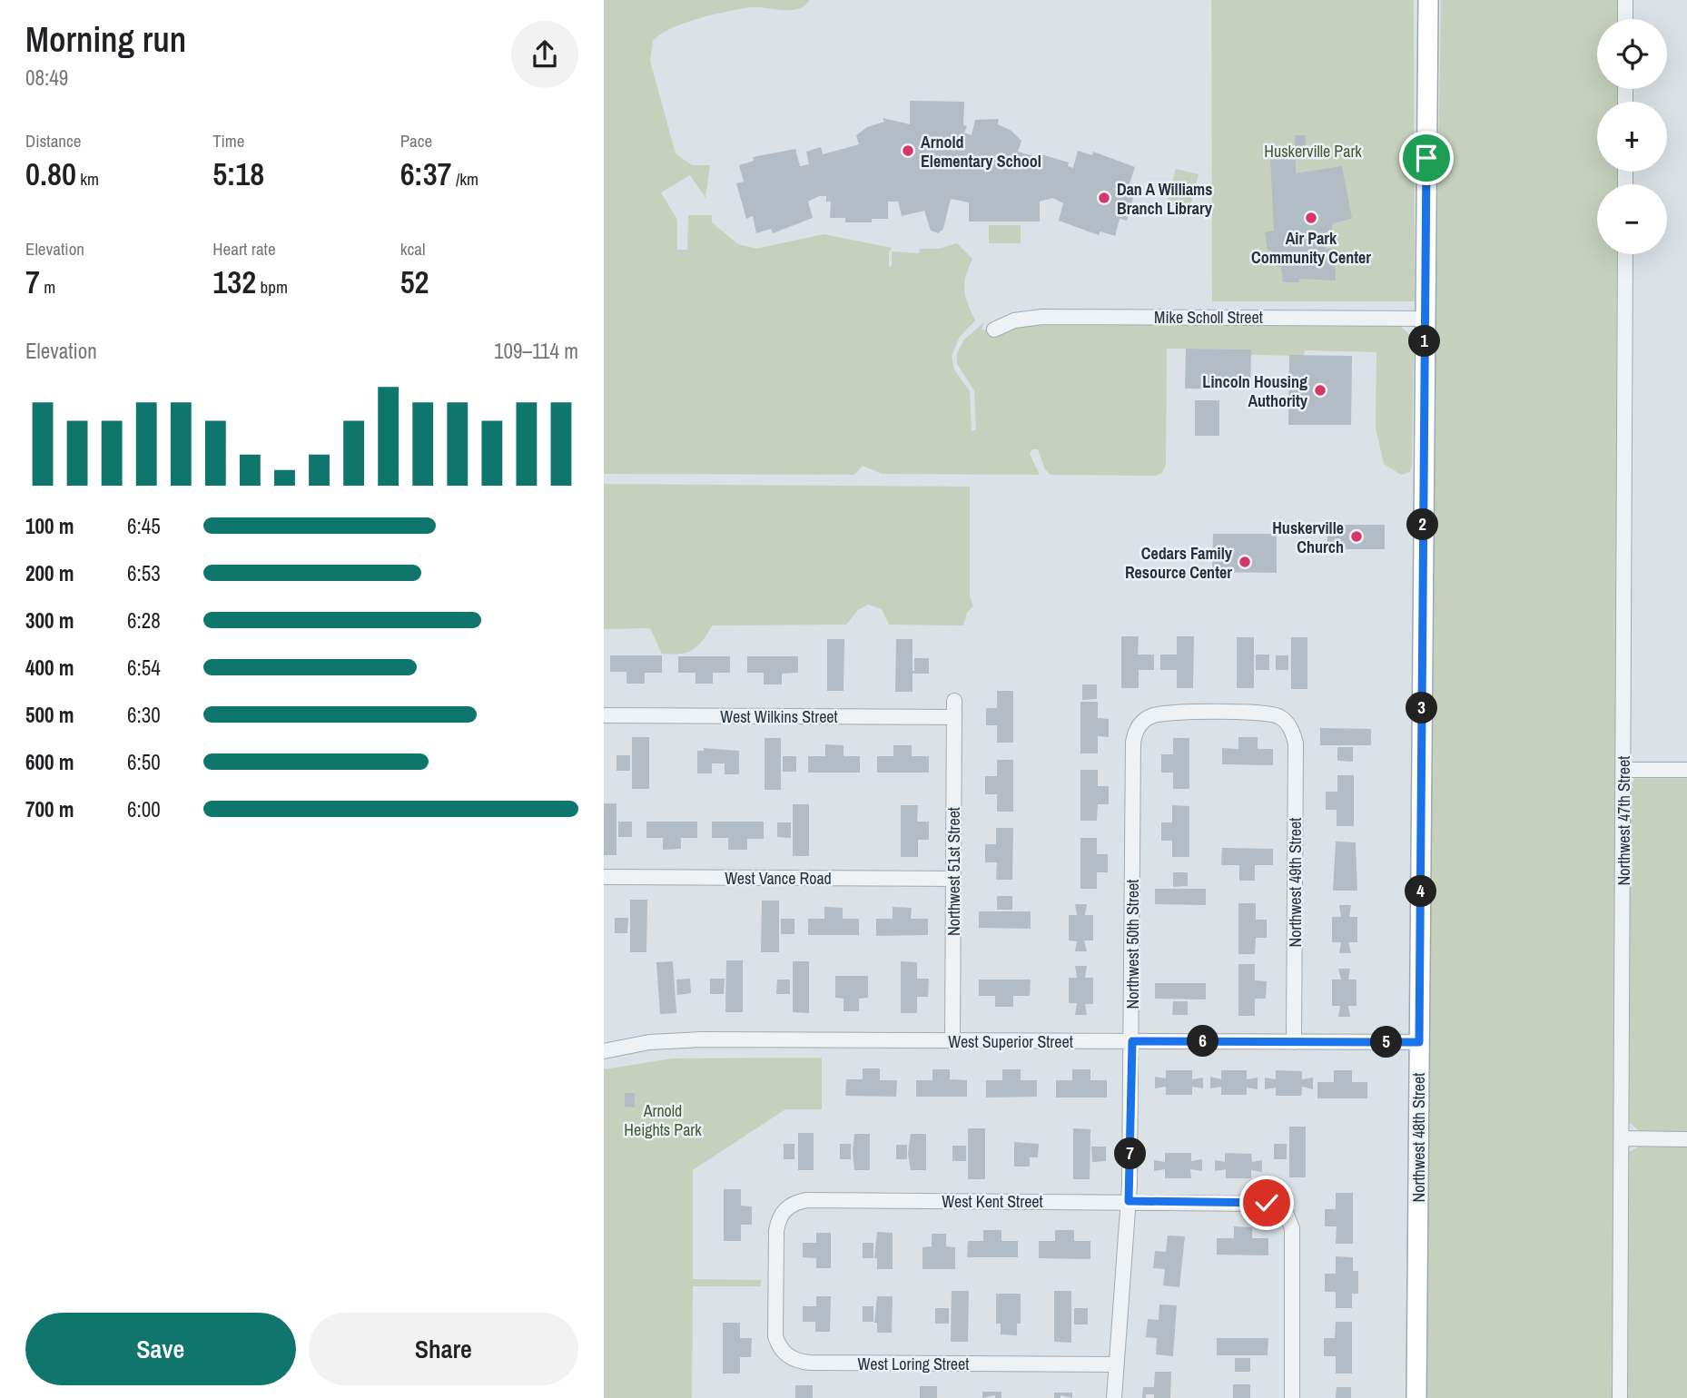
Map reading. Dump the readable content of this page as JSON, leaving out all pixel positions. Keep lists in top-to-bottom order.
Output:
{
  "streets": {
    "main road": ["Northwest 48th Street"],
    "street": [
      "Mike Scholl Street",
      "West Wilkins Street",
      "Northwest 47th Street",
      "Northwest 51st Street",
      "West Vance Road",
      "Northwest 49th Street",
      "Northwest 50th Street",
      "West Superior Street",
      "West Kent Street",
      "West Loring Street"
    ]
  },
  "crossings": [
    ["Mike Scholl Street", "Northwest 48th Street"],
    ["West Wilkins Street", "Northwest 51st Street"],
    ["Northwest 51st Street", "West Vance Road"],
    ["Northwest 51st Street", "West Superior Street"],
    ["Northwest 49th Street", "Northwest 50th Street"],
    ["Northwest 49th Street", "West Superior Street"],
    ["Northwest 50th Street", "West Superior Street"],
    ["Northwest 50th Street", "West Kent Street"],
    ["Northwest 50th Street", "West Loring Street"],
    ["West Superior Street", "Northwest 48th Street"],
    ["West Kent Street", "West Loring Street"]
  ],
  "parks": ["Huskerville Park", "Arnold Heights Park"],
  "places": [
    "Arnold Elementary School",
    "Dan A Williams Branch Library",
    "Air Park Community Center",
    "Lincoln Housing Authority",
    "Huskerville Church",
    "Cedars Family Resource Center"
  ],
  "page": {
    "heading": ["Morning run", "08:49"],
    "map_buttons": ["+", "−"],
    "stats": [
      ["Distance", "0.80 km"],
      ["Time", "5:18"],
      ["Pace", "6:37 /km"],
      ["Elevation", "7 m"],
      ["Heart rate", "132 bpm"],
      ["kcal", "52"]
    ],
    "chart": ["Elevation", "109–114 m"],
    "pins": [
      "1",
      "2",
      "3",
      "4",
      "6",
      "5",
      "7"
    ],
    "list": [
      {
        "name": "100 m",
        "note": "6:45"
      },
      {
        "name": "200 m",
        "note": "6:53"
      },
      {
        "name": "300 m",
        "note": "6:28"
      },
      {
        "name": "400 m",
        "note": "6:54"
      },
      {
        "name": "500 m",
        "note": "6:30"
      },
      {
        "name": "600 m",
        "note": "6:50"
      },
      {
        "name": "700 m",
        "note": "6:00"
      }
    ],
    "buttons": ["Save", "Share"]
  }
}
